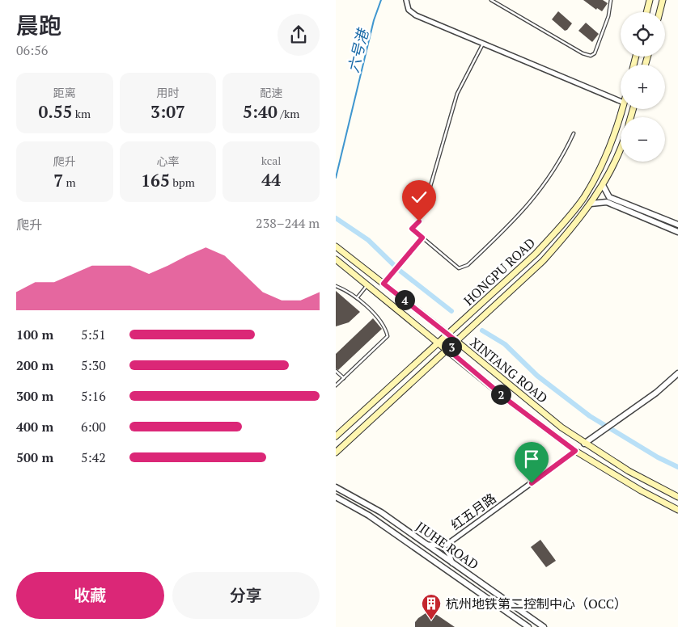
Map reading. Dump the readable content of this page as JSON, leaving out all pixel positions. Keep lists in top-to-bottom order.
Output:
{
  "streets": {
    "main road": ["HONGPU ROAD", "XINTANG ROAD"],
    "street": ["红五月路", "JIUHE ROAD"]
  },
  "crossings": [
    ["HONGPU ROAD", "XINTANG ROAD"],
    ["XINTANG ROAD", "红五月路"],
    ["红五月路", "JIUHE ROAD"]
  ],
  "water": ["六号港"],
  "places": {
    "building": ["杭州地铁第二控制中心（OCC）"]
  },
  "page": {
    "heading": ["晨跑", "06:56"],
    "map_buttons": ["+", "−"],
    "stats": [
      ["距离", "0.55 km"],
      ["用时", "3:07"],
      ["配速", "5:40 /km"],
      ["爬升", "7 m"],
      ["心率", "165 bpm"],
      ["kcal", "44"]
    ],
    "chart": ["爬升", "238–244 m"],
    "pins": ["4", "3", "2"],
    "list": [
      {
        "name": "100 m",
        "note": "5:51"
      },
      {
        "name": "200 m",
        "note": "5:30"
      },
      {
        "name": "300 m",
        "note": "5:16"
      },
      {
        "name": "400 m",
        "note": "6:00"
      },
      {
        "name": "500 m",
        "note": "5:42"
      }
    ],
    "buttons": ["收藏", "分享"]
  }
}
